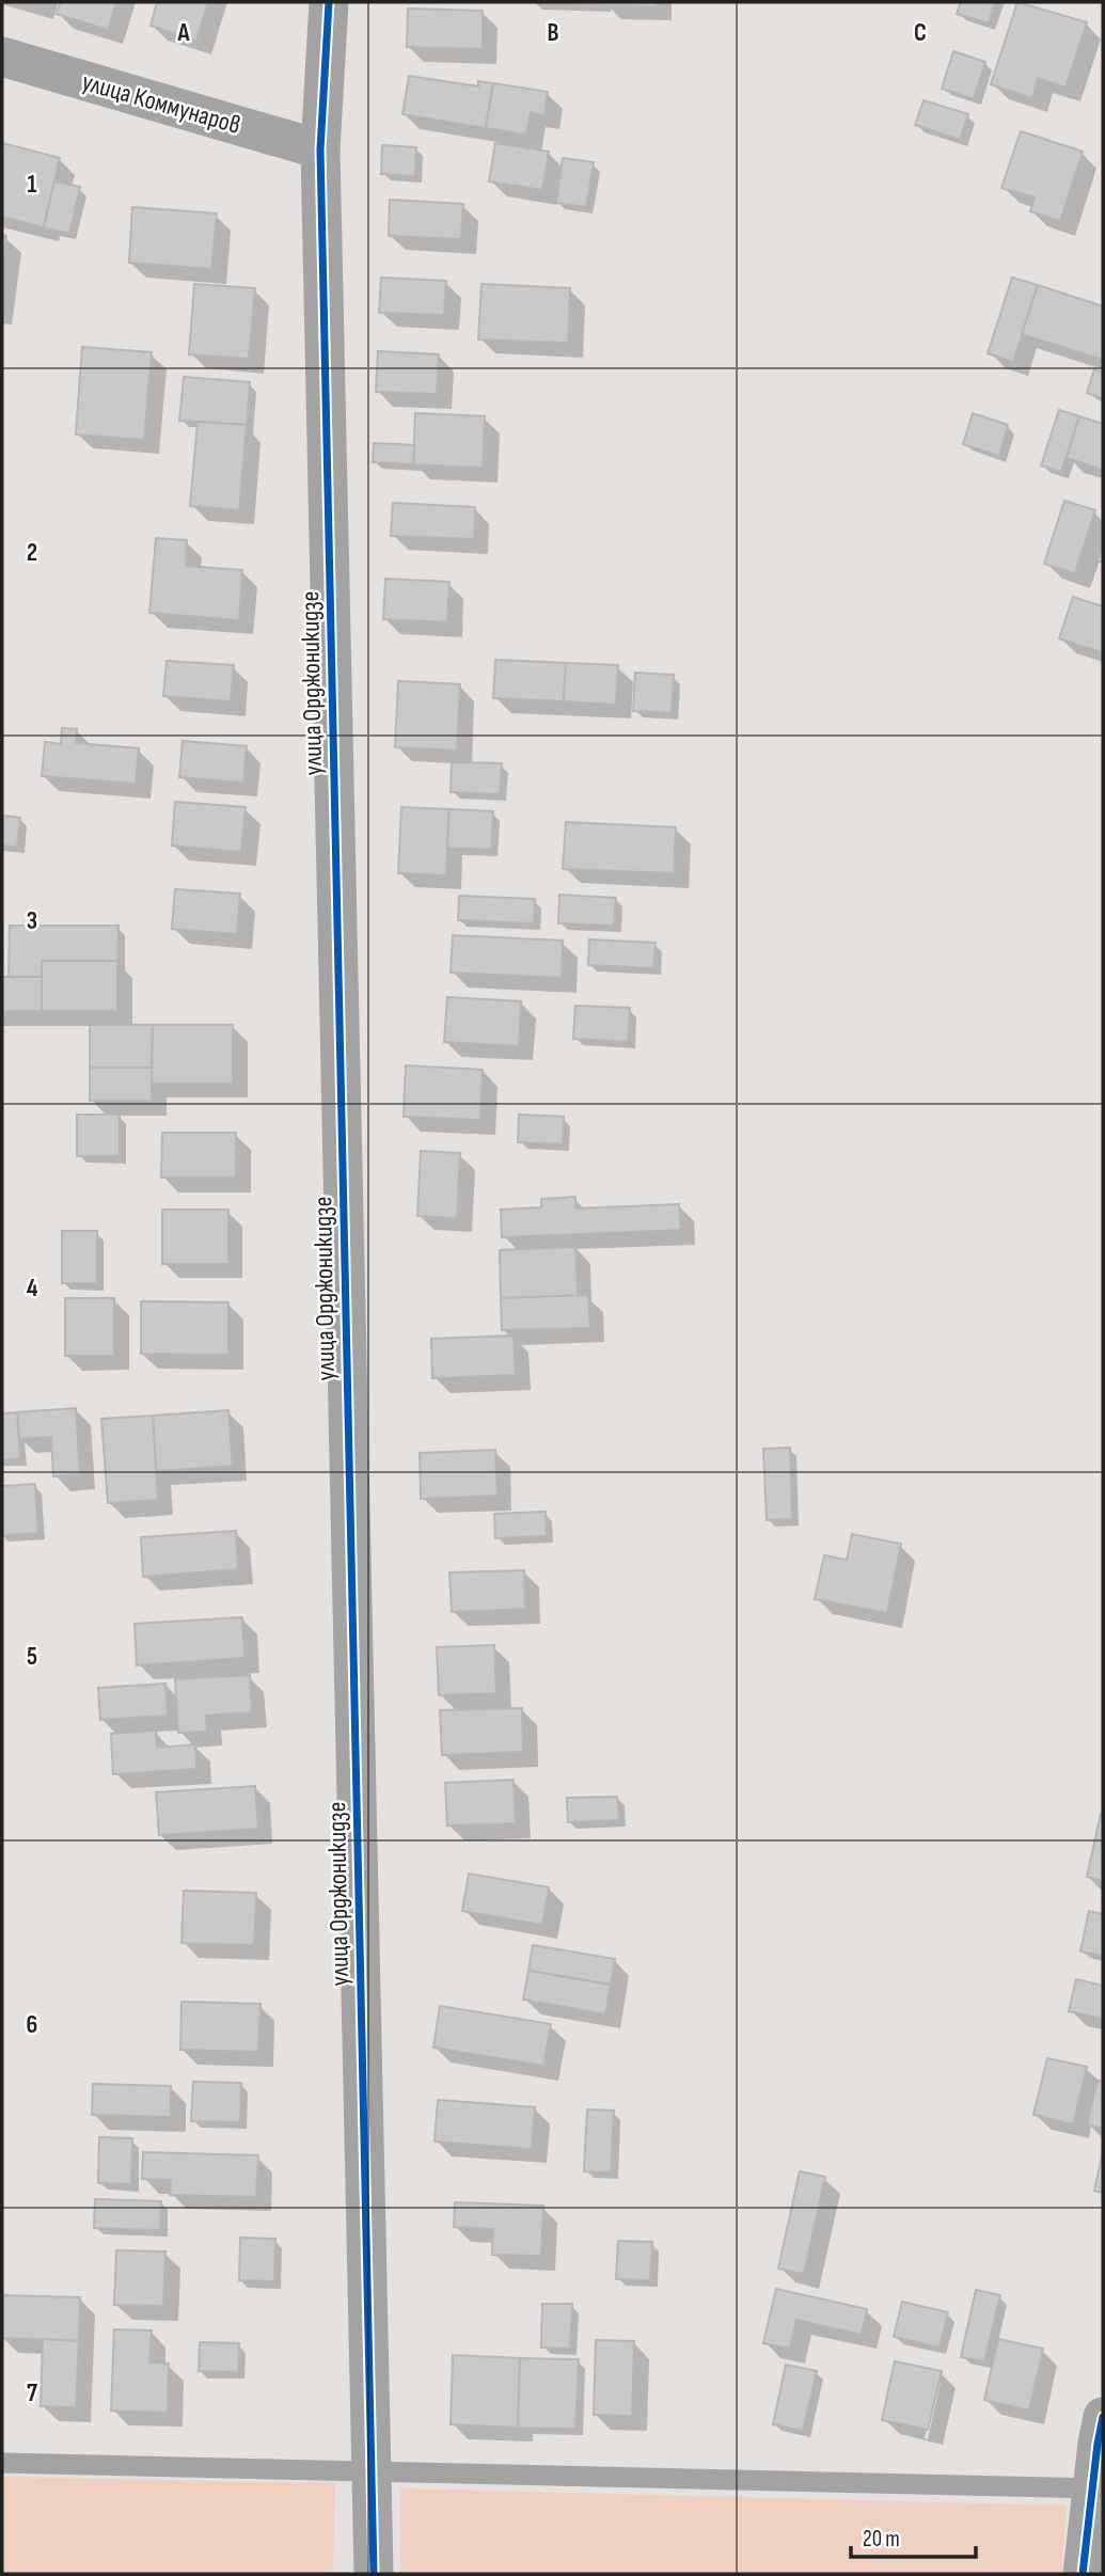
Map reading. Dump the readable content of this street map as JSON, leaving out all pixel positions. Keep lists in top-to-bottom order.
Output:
{
  "streets": {
    "street": ["улица Коммунаров", "улица Орджоникидзе"]
  },
  "crossings": [
    ["улица Коммунаров", "улица Орджоникидзе"]
  ],
  "scale_bar": "20 m",
  "grid": {
    "columns": ["A", "B", "C"],
    "rows": [
      "1",
      "2",
      "3",
      "4",
      "5",
      "6",
      "7"
    ]
  }
}
